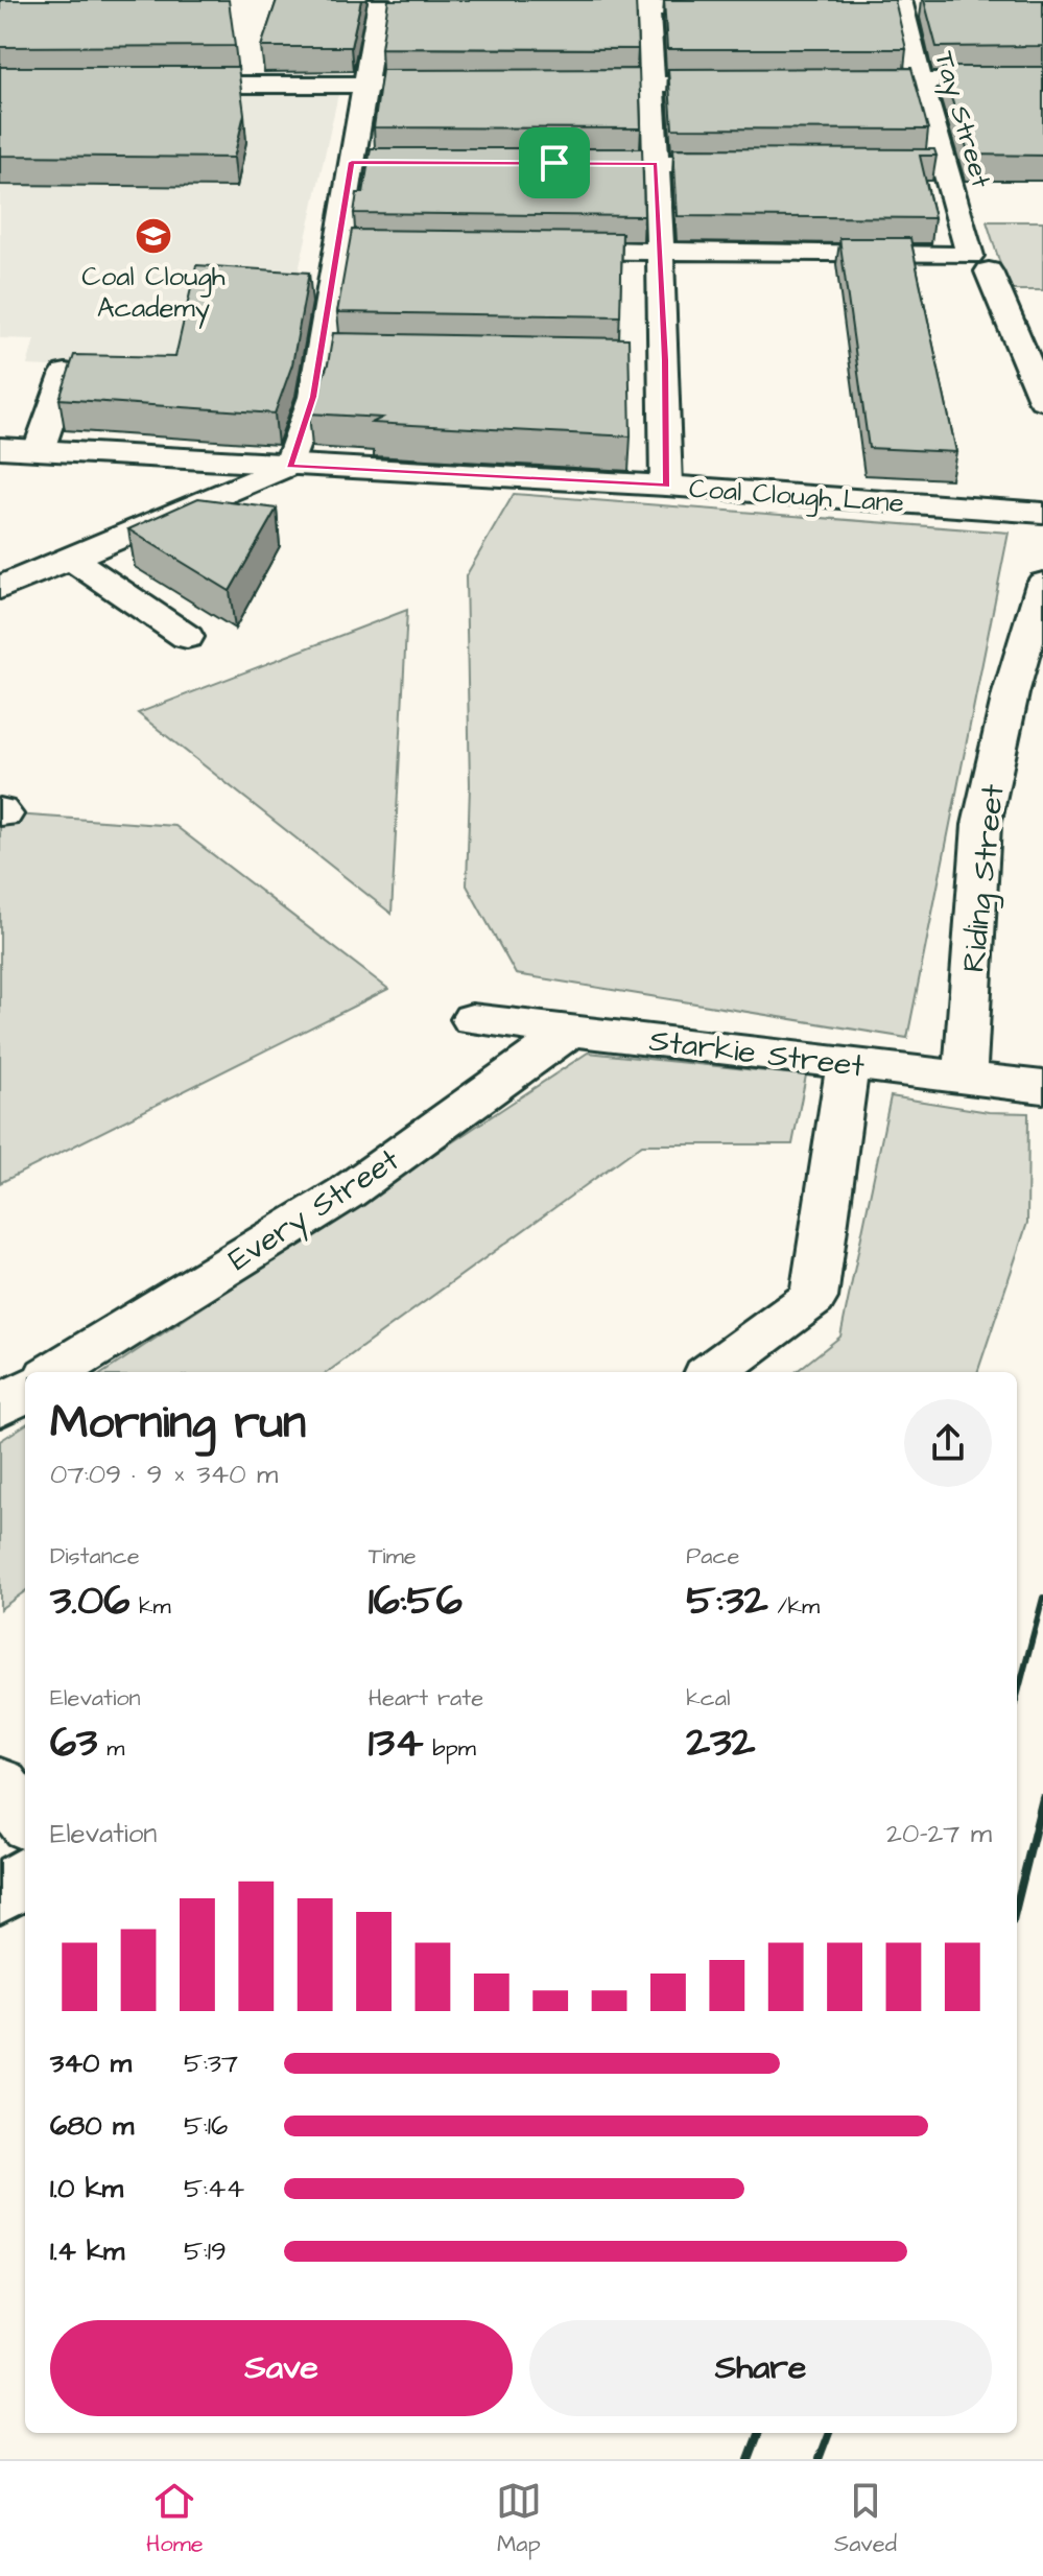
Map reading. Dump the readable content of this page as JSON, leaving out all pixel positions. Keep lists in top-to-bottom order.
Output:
{
  "streets": {
    "street": [
      "Tay Street",
      "Coal Clough Lane",
      "Riding Street",
      "Starkie Street",
      "Every Street"
    ]
  },
  "crossings": [
    ["Riding Street", "Starkie Street"],
    ["Starkie Street", "Every Street"]
  ],
  "places": {
    "school or university": ["Coal Clough Academy"]
  },
  "page": {
    "heading": ["Morning run", "07:09 · 9 × 340 m"],
    "stats": [
      ["Distance", "3.06 km"],
      ["Time", "16:56"],
      ["Pace", "5:32 /km"],
      ["Elevation", "63 m"],
      ["Heart rate", "134 bpm"],
      ["kcal", "232"]
    ],
    "chart": ["Elevation", "20–27 m"],
    "list": [
      {
        "name": "340 m",
        "note": "5:37"
      },
      {
        "name": "680 m",
        "note": "5:16"
      },
      {
        "name": "1.0 km",
        "note": "5:44"
      },
      {
        "name": "1.4 km",
        "note": "5:19"
      }
    ],
    "buttons": ["Save", "Share"],
    "tabs": ["Home", "Map", "Saved"]
  }
}
